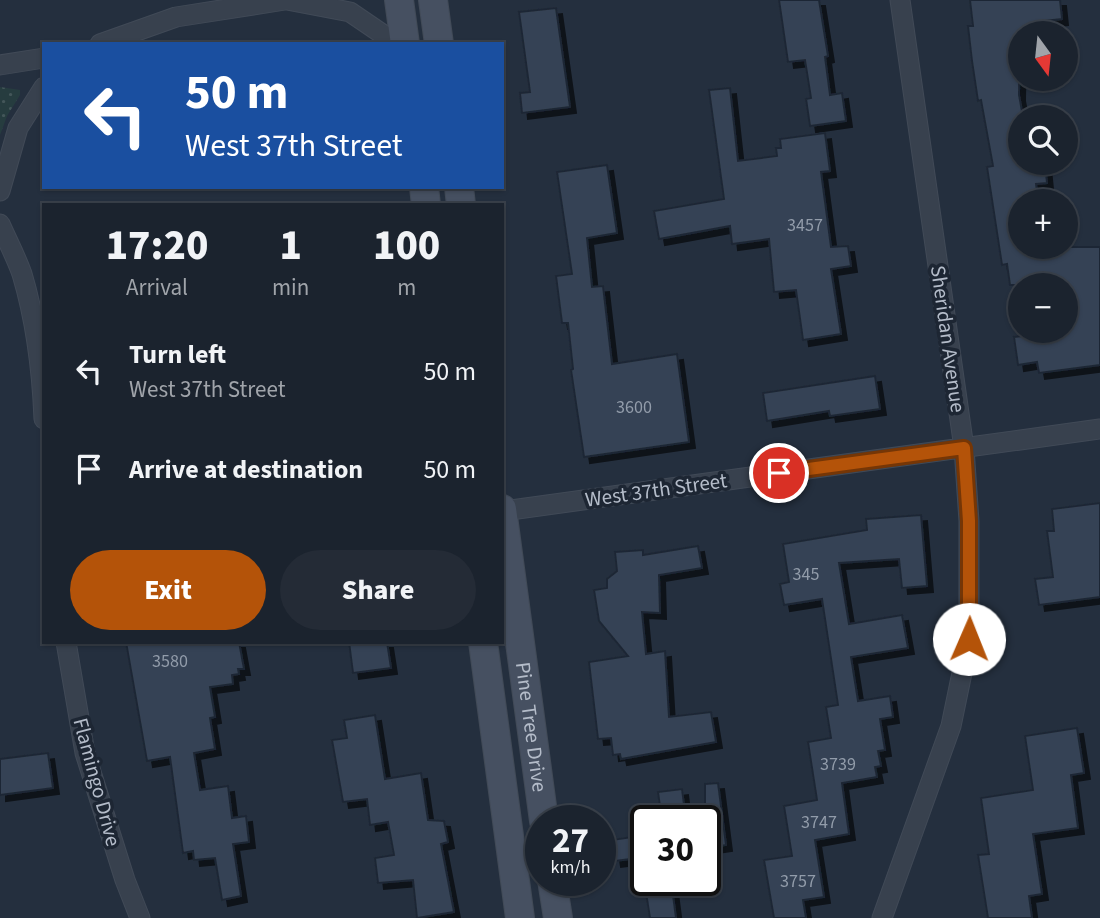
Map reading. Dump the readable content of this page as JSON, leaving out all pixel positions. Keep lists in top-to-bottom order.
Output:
{
  "streets": {
    "main road": ["Pine Tree Drive"],
    "street": ["Sheridan Avenue", "West 37th Street", "Flamingo Drive"]
  },
  "crossings": [
    ["Sheridan Avenue", "West 37th Street"]
  ],
  "house_numbers": [
    "3457",
    "3600",
    "345",
    "3580",
    "3739",
    "3747",
    "3757"
  ],
  "north": "bottom",
  "page": {
    "map_buttons": ["+", "−"],
    "turn": ["50 m", "West 37th Street"],
    "eta": [
      "17:20",
      "Arrival",
      "1",
      "min",
      "100",
      "m"
    ],
    "list": [
      {
        "name": "Turn left",
        "note": "West 37th Street",
        "value": "50 m"
      },
      {
        "name": "Arrive at destination",
        "value": "50 m"
      }
    ],
    "buttons": ["Exit", "Share"],
    "speed": "27 km/h",
    "limit": "30"
  }
}
